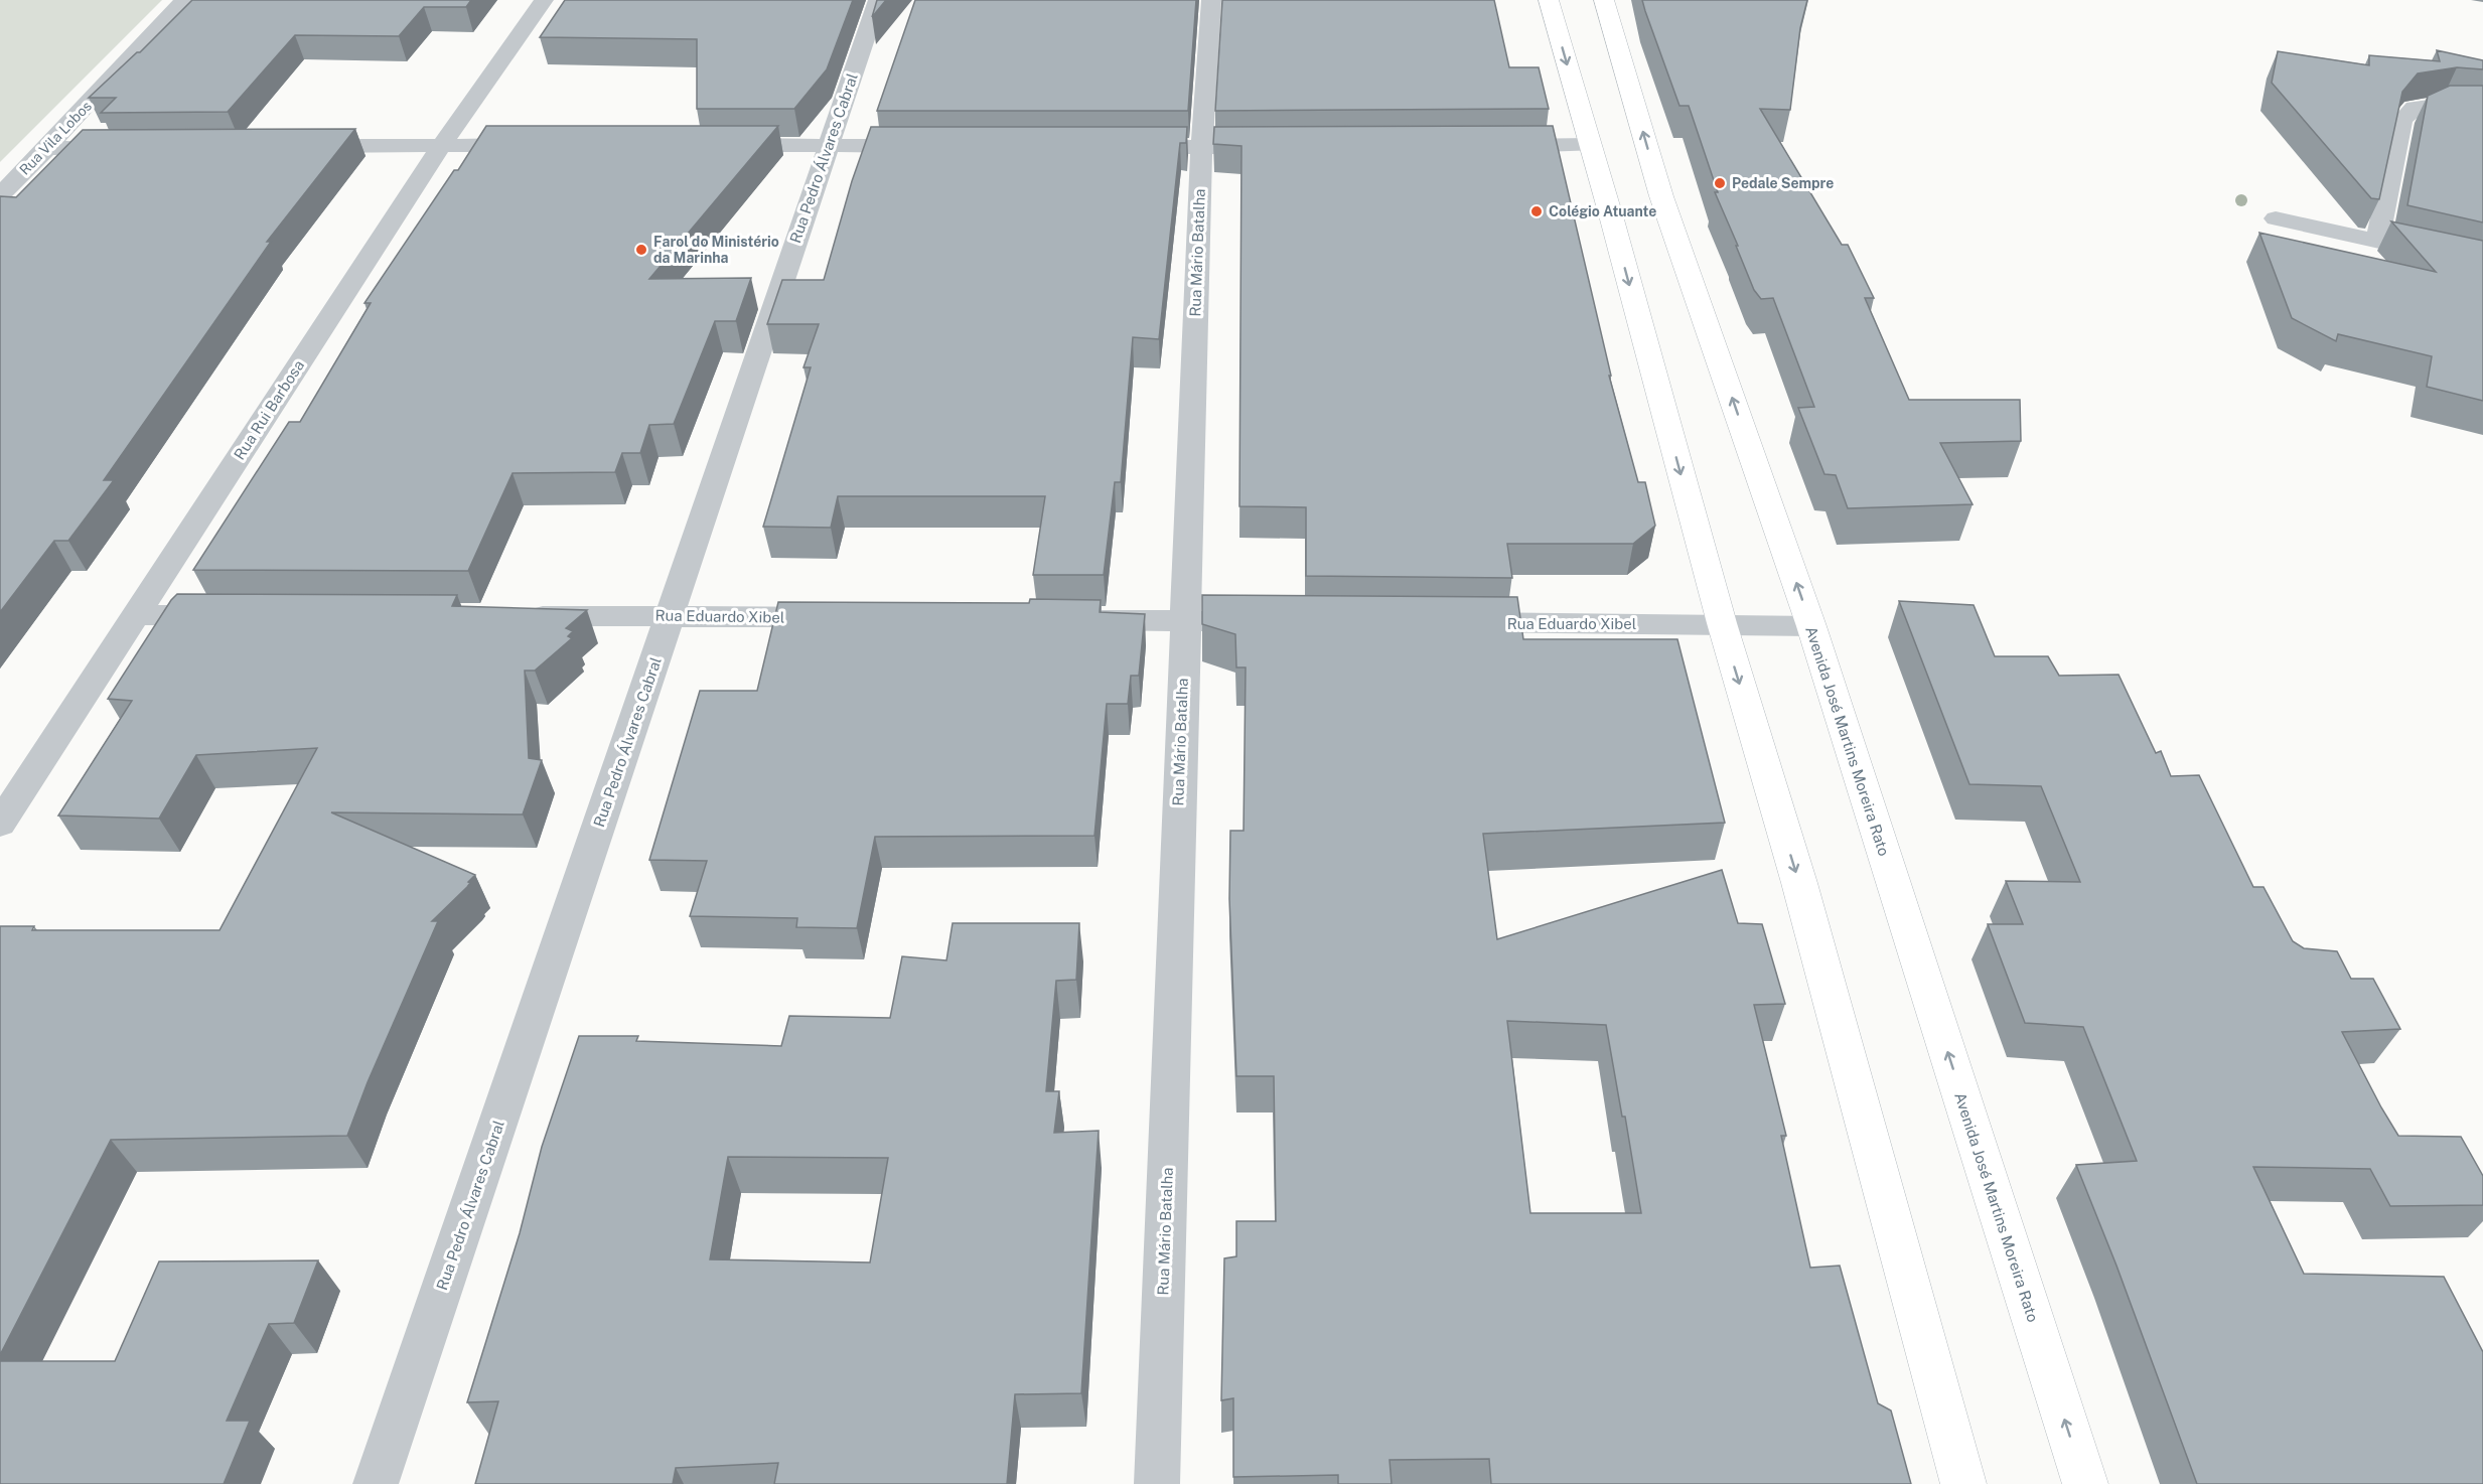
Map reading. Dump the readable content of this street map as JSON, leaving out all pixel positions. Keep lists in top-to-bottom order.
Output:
{
  "streets": {
    "street": [
      "Rua Vila Lobos",
      "Rua Pedro Álvares Cabral",
      "Rua Mário Batalha",
      "Rua Rui Barbosa",
      "Rua Eduardo Xibel",
      "Avenida José Martins Moreira Rato"
    ]
  },
  "crossings": [
    ["Rua Pedro Álvares Cabral", "Rua Eduardo Xibel"],
    ["Rua Eduardo Xibel", "Avenida José Martins Moreira Rato"]
  ],
  "places": ["Pedale Sempre", "Colégio Atuante", "Farol do Ministério da Marinha"]
}
